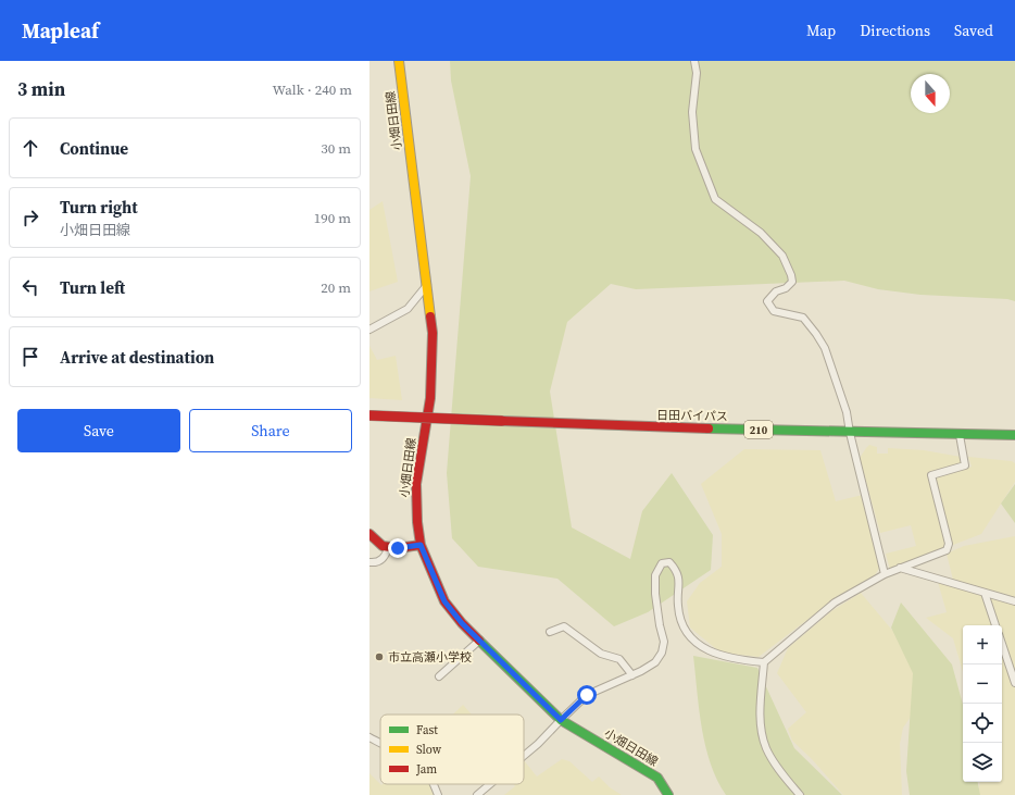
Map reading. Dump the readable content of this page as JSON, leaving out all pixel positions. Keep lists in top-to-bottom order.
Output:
{
  "streets": {
    "main road": ["小畑日田線", "日田バイパス", "210"]
  },
  "places": ["市立高瀬小学校"],
  "legend": ["Fast", "Slow", "Jam"],
  "north": "bottom",
  "page": {
    "header": "Mapleaf",
    "nav": ["Map", "Directions", "Saved"],
    "heading": ["3 min", "Walk · 240 m"],
    "list": [
      ["Continue", "30 m"],
      ["Turn right", "小畑日田線", "190 m"],
      ["Turn left", "20 m"],
      "Arrive at destination"
    ],
    "buttons": ["Save", "Share"],
    "map_buttons": ["+", "−"]
  }
}
